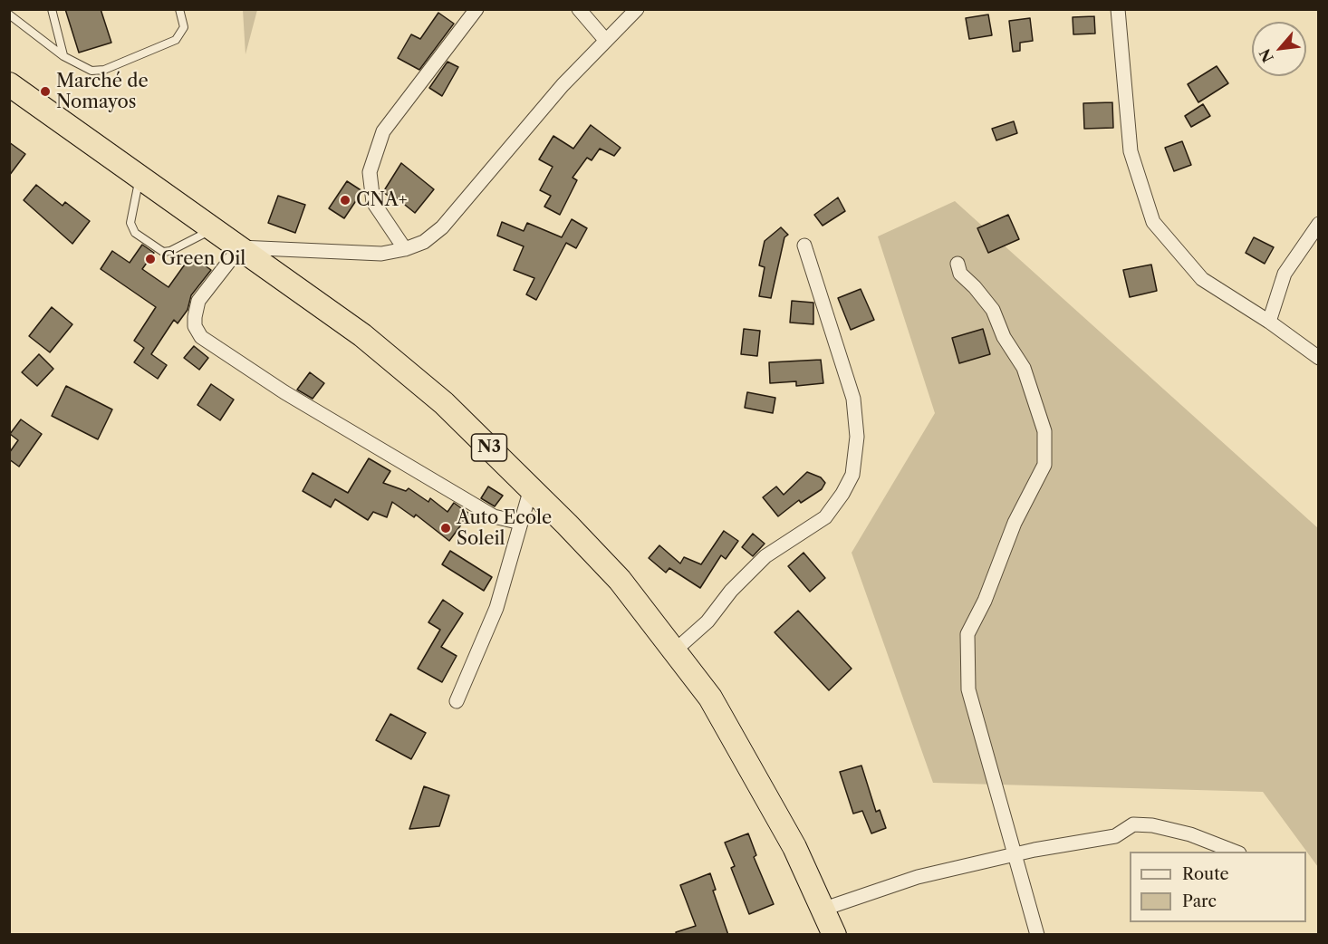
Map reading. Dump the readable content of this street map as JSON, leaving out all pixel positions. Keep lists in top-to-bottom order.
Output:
{
  "streets": {
    "highway": ["N3"]
  },
  "places": [
    "Marché de Nomayos",
    "CNA+",
    "Green Oil",
    "Auto Ecole Soleil"
  ],
  "legend": ["Route", "Parc"],
  "north": "bottom left"
}
